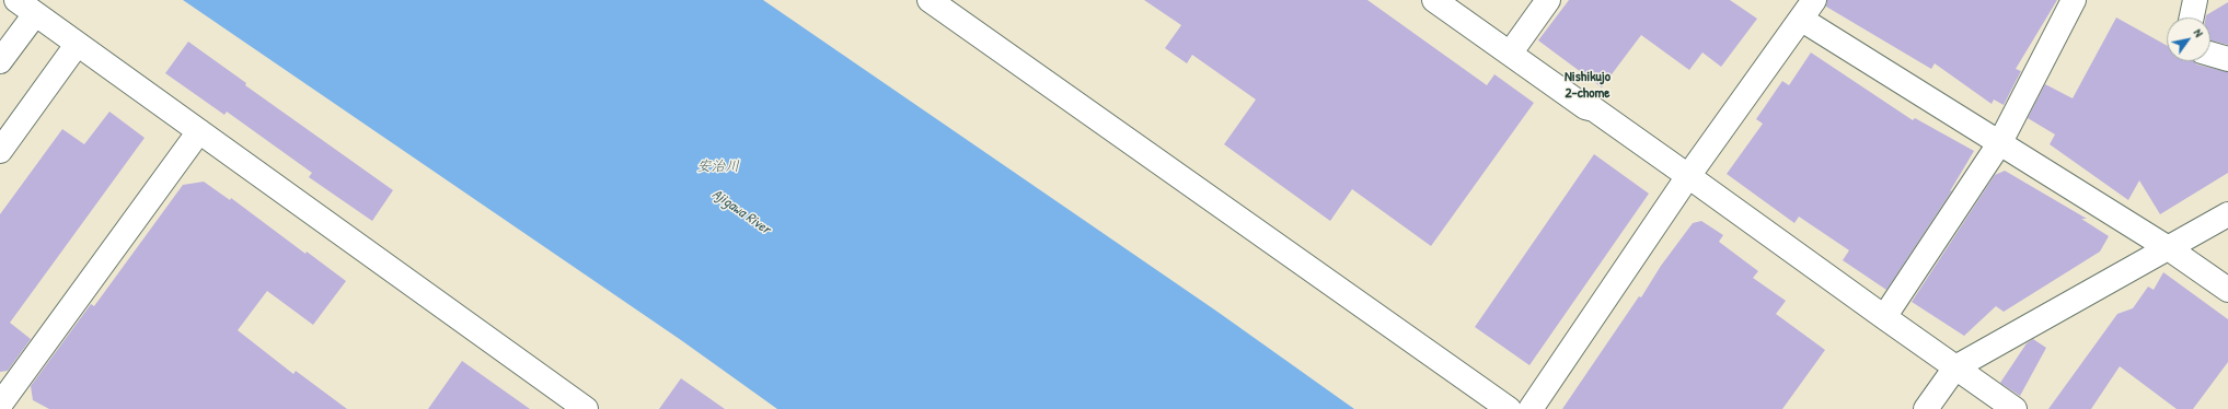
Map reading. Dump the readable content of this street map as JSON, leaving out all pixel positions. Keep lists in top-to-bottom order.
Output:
{
  "districts": ["Nishikujo 2-chome"],
  "water": ["安治川", "Ajigawa River"],
  "north": "top right"
}
